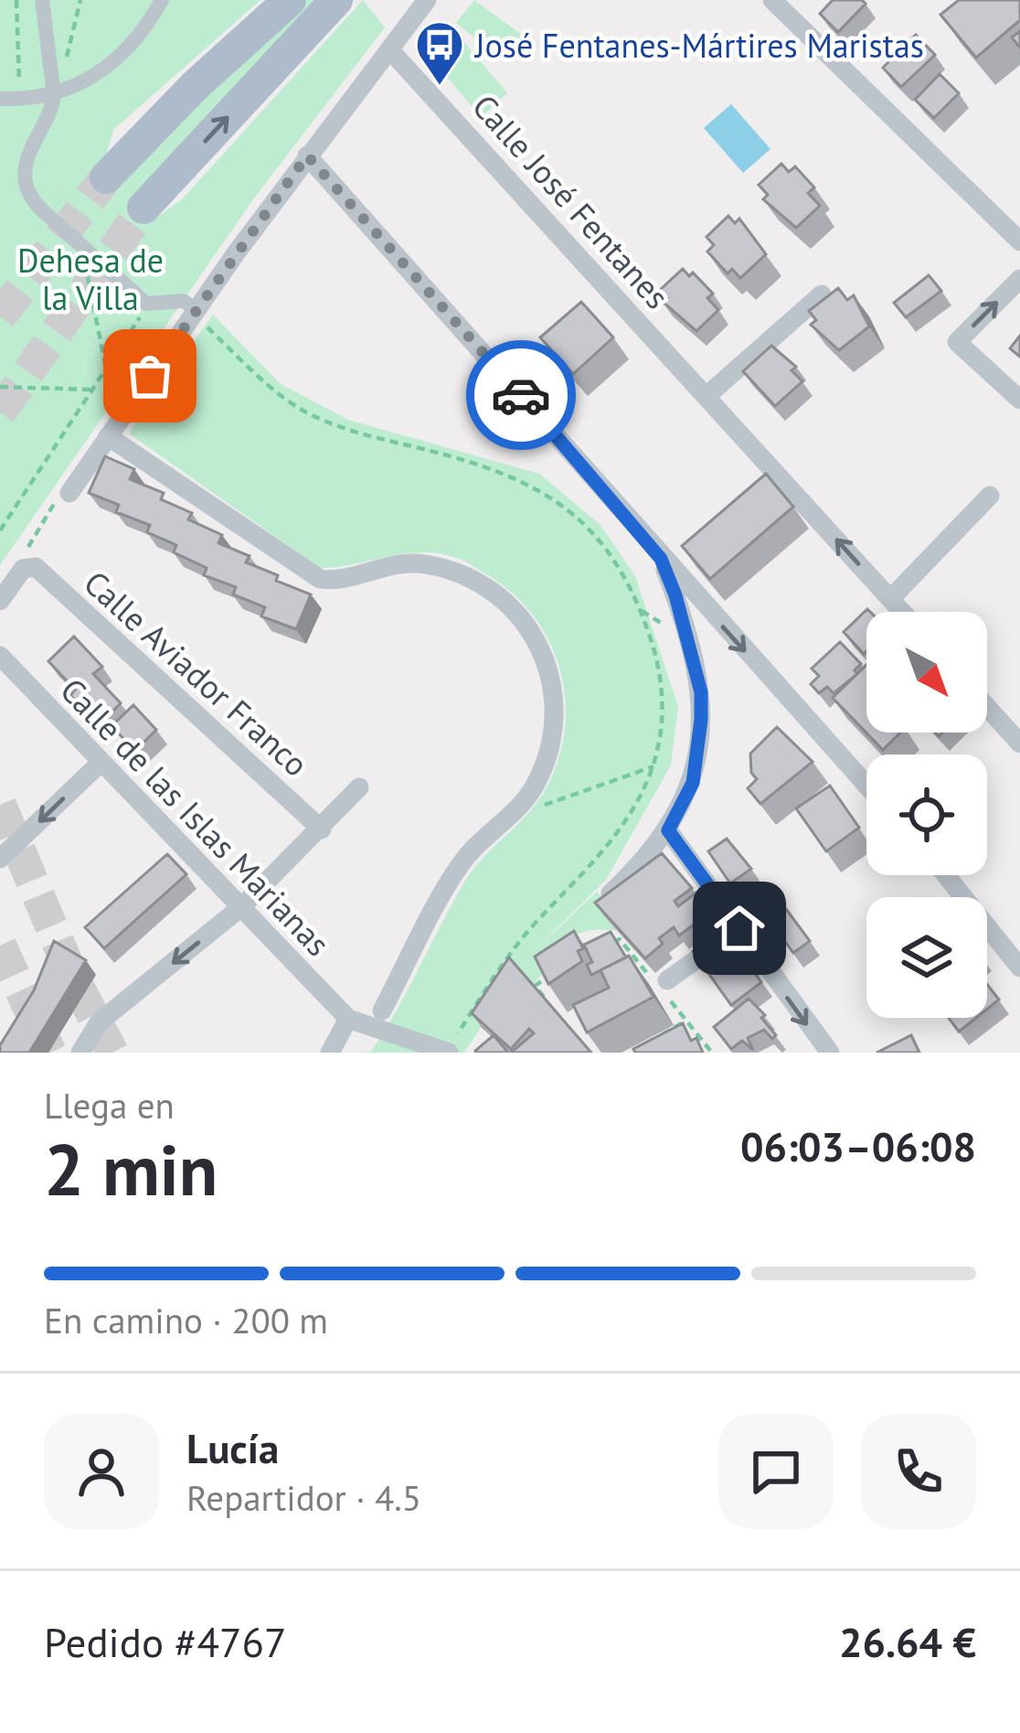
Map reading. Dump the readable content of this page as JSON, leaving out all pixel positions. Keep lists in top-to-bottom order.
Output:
{
  "streets": {
    "street": ["Calle José Fentanes", "Calle Aviador Franco", "Calle de las Islas Marianas"]
  },
  "parks": ["Dehesa de la Villa"],
  "places": {
    "bus stop": ["José Fentanes-Mártires Maristas"]
  },
  "north": "bottom right",
  "page": {
    "heading": ["2 min", "Llega en", "06:03–06:08"],
    "panel": [
      "Lucía",
      "Repartidor · 4.5",
      "Pedido #4767",
      "26.64 €"
    ],
    "bar": "En camino · 200 m"
  }
}
